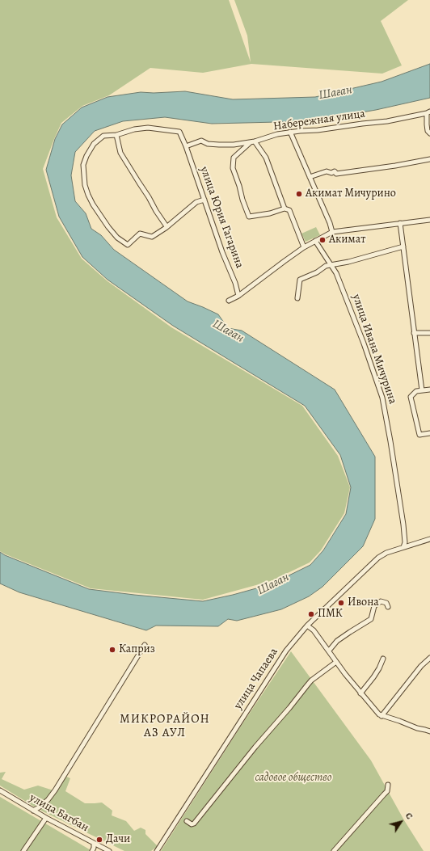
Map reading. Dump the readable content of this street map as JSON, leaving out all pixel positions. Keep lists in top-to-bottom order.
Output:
{
  "streets": {
    "street": [
      "Набережная улица",
      "улица Юрия Гагарина",
      "улица Ивана Мичурина",
      "улица Чапаева",
      "улица Багбан"
    ]
  },
  "crossings": [
    ["Набережная улица", "улица Юрия Гагарина"],
    ["улица Ивана Мичурина", "улица Чапаева"]
  ],
  "districts": ["МИКРОРАЙОН АЗ АУЛ"],
  "water": ["Шаған"],
  "parks": ["садовое общество"],
  "places": [
    "Акимат Мичурино",
    "Акимат",
    "Ивона",
    "ПМК",
    "Каприз",
    "Дачи"
  ],
  "north": "top right"
}
